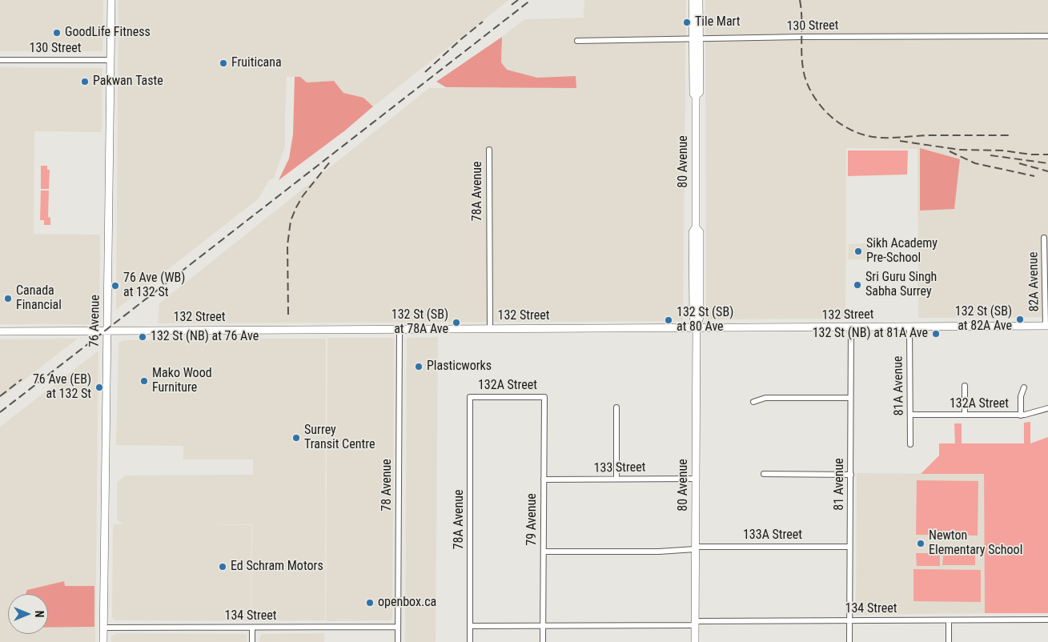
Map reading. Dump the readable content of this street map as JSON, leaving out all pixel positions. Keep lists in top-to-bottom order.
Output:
{
  "streets": {
    "main road": ["80 Avenue", "132 Street", "76 Avenue"],
    "street": [
      "130 Street",
      "78A Avenue",
      "82A Avenue",
      "132A Street",
      "81A Avenue",
      "133 Street",
      "81 Avenue",
      "78 Avenue",
      "79 Avenue",
      "133A Street",
      "134 Street"
    ]
  },
  "crossings": [
    ["130 Street", "80 Avenue"],
    ["130 Street", "76 Avenue"],
    ["80 Avenue", "132 Street"],
    ["80 Avenue", "133 Street"],
    ["80 Avenue", "133A Street"],
    ["80 Avenue", "134 Street"],
    ["78A Avenue", "132 Street"],
    ["78A Avenue", "132A Street"],
    ["78A Avenue", "134 Street"],
    ["82A Avenue", "132 Street"],
    ["132 Street", "76 Avenue"],
    ["132 Street", "81A Avenue"],
    ["132 Street", "81 Avenue"],
    ["132 Street", "78 Avenue"],
    ["76 Avenue", "134 Street"],
    ["132A Street", "81A Avenue"],
    ["132A Street", "79 Avenue"],
    ["133 Street", "79 Avenue"],
    ["81 Avenue", "133A Street"],
    ["81 Avenue", "134 Street"],
    ["78 Avenue", "134 Street"],
    ["79 Avenue", "133A Street"],
    ["79 Avenue", "134 Street"]
  ],
  "places": [
    "Tile Mart",
    "GoodLife Fitness",
    "Fruiticana",
    "Pakwan Taste",
    "Sikh Academy Pre-School",
    "Sri Guru Singh Sabha Surrey",
    "76 Ave (WB) at 132 St",
    "Canada Financial",
    "132 St (SB) at 82A Ave",
    "132 St (SB) at 80 Ave",
    "132 St (SB) at 78A Ave",
    "132 St (NB) at 81A Ave",
    "132 St (NB) at 76 Ave",
    "Plasticworks",
    "Mako Wood Furniture",
    "76 Ave (EB) at 132 St",
    "Surrey Transit Centre",
    "Newton Elementary School",
    "Ed Schram Motors",
    "openbox.ca"
  ],
  "north": "right"
}
